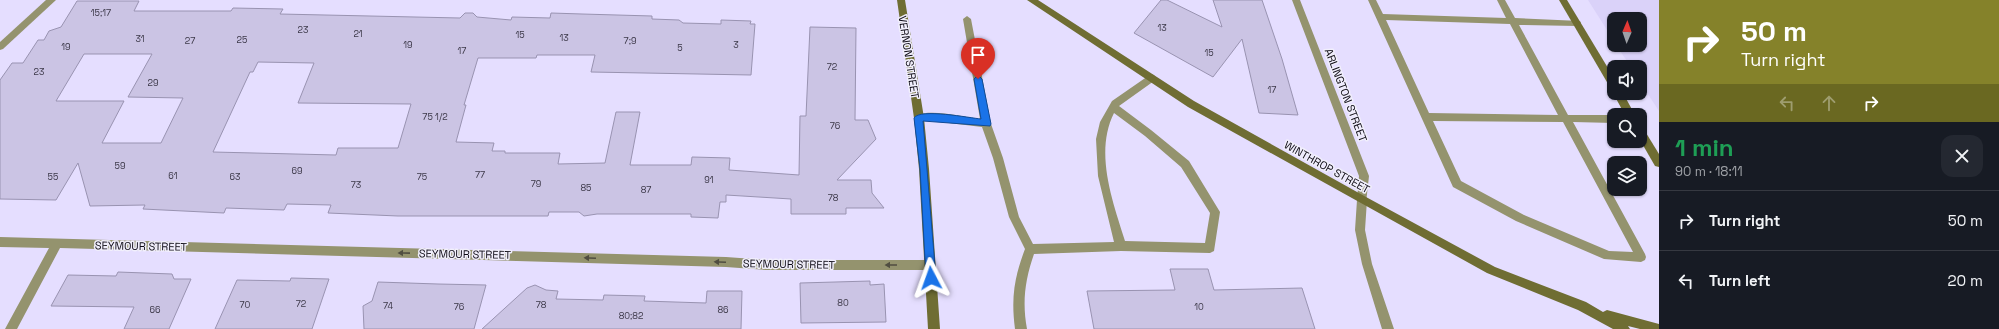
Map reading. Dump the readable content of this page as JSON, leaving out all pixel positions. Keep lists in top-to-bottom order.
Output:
{
  "streets": {
    "street": [
      "VERNON STREET",
      "ARLINGTON STREET",
      "WINTHROP STREET",
      "SEYMOUR STREET"
    ]
  },
  "crossings": [
    ["VERNON STREET", "SEYMOUR STREET"],
    ["ARLINGTON STREET", "WINTHROP STREET"]
  ],
  "one_way": ["SEYMOUR STREET"],
  "house_numbers": [
    "15;17",
    "13",
    "23",
    "21",
    "15",
    "13",
    "31",
    "25",
    "27",
    "7;9",
    "19",
    "3",
    "19",
    "5",
    "17",
    "15",
    "72",
    "23",
    "29",
    "17",
    "75 1/2",
    "76",
    "59",
    "69",
    "77",
    "61",
    "55",
    "63",
    "75",
    "91",
    "79",
    "73",
    "85",
    "87",
    "78",
    "80",
    "72",
    "70",
    "78",
    "74",
    "76",
    "10",
    "66",
    "86",
    "80;82"
  ],
  "north": "top",
  "page": {
    "turn": ["50 m", "Turn right"],
    "heading": ["1 min", "90 m · 18:11"],
    "list": [
      {
        "name": "Turn right",
        "value": "50 m"
      },
      {
        "name": "Turn left",
        "value": "20 m"
      }
    ]
  }
}
